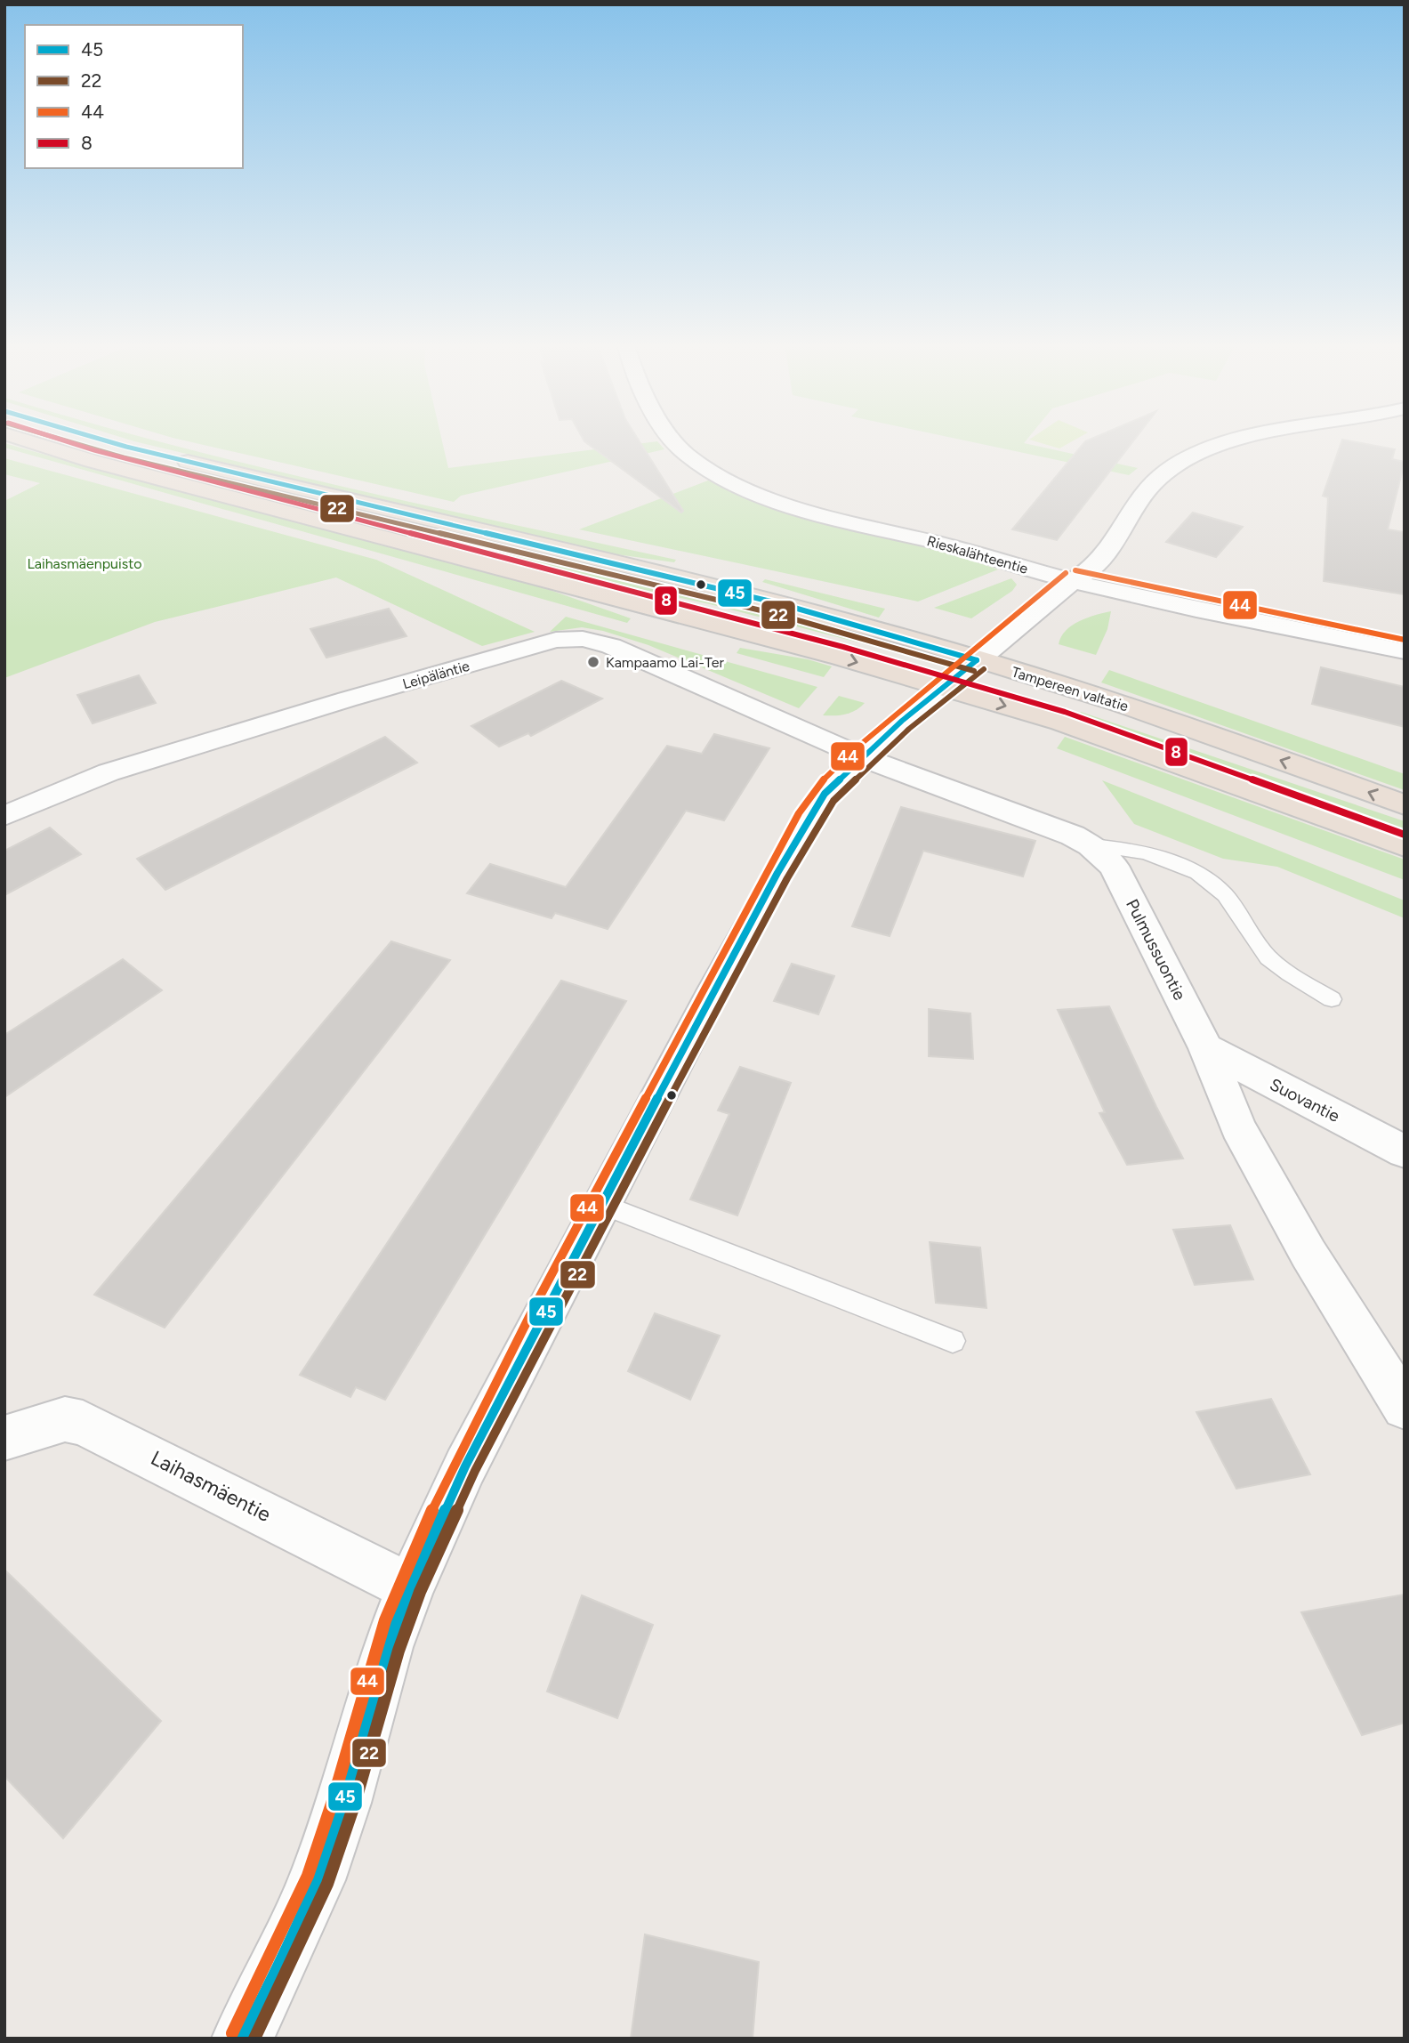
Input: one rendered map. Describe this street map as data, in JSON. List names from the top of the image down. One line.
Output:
{"streets":{"highway":["Tampereen valtatie"],"street":["Rieskalähteentie","Leipäläntie","Pulmussuontie","Suovantie","Laihasmäentie"]},"crossings":[["Leipäläntie","Pulmussuontie"],["Pulmussuontie","Suovantie"]],"parks":["Laihasmäenpuisto"],"places":["Kampaamo Lai-Ter"],"lines":["transit line 45","transit line 22","transit line 8","transit line 44"],"legend":["45","22","44","8"]}
